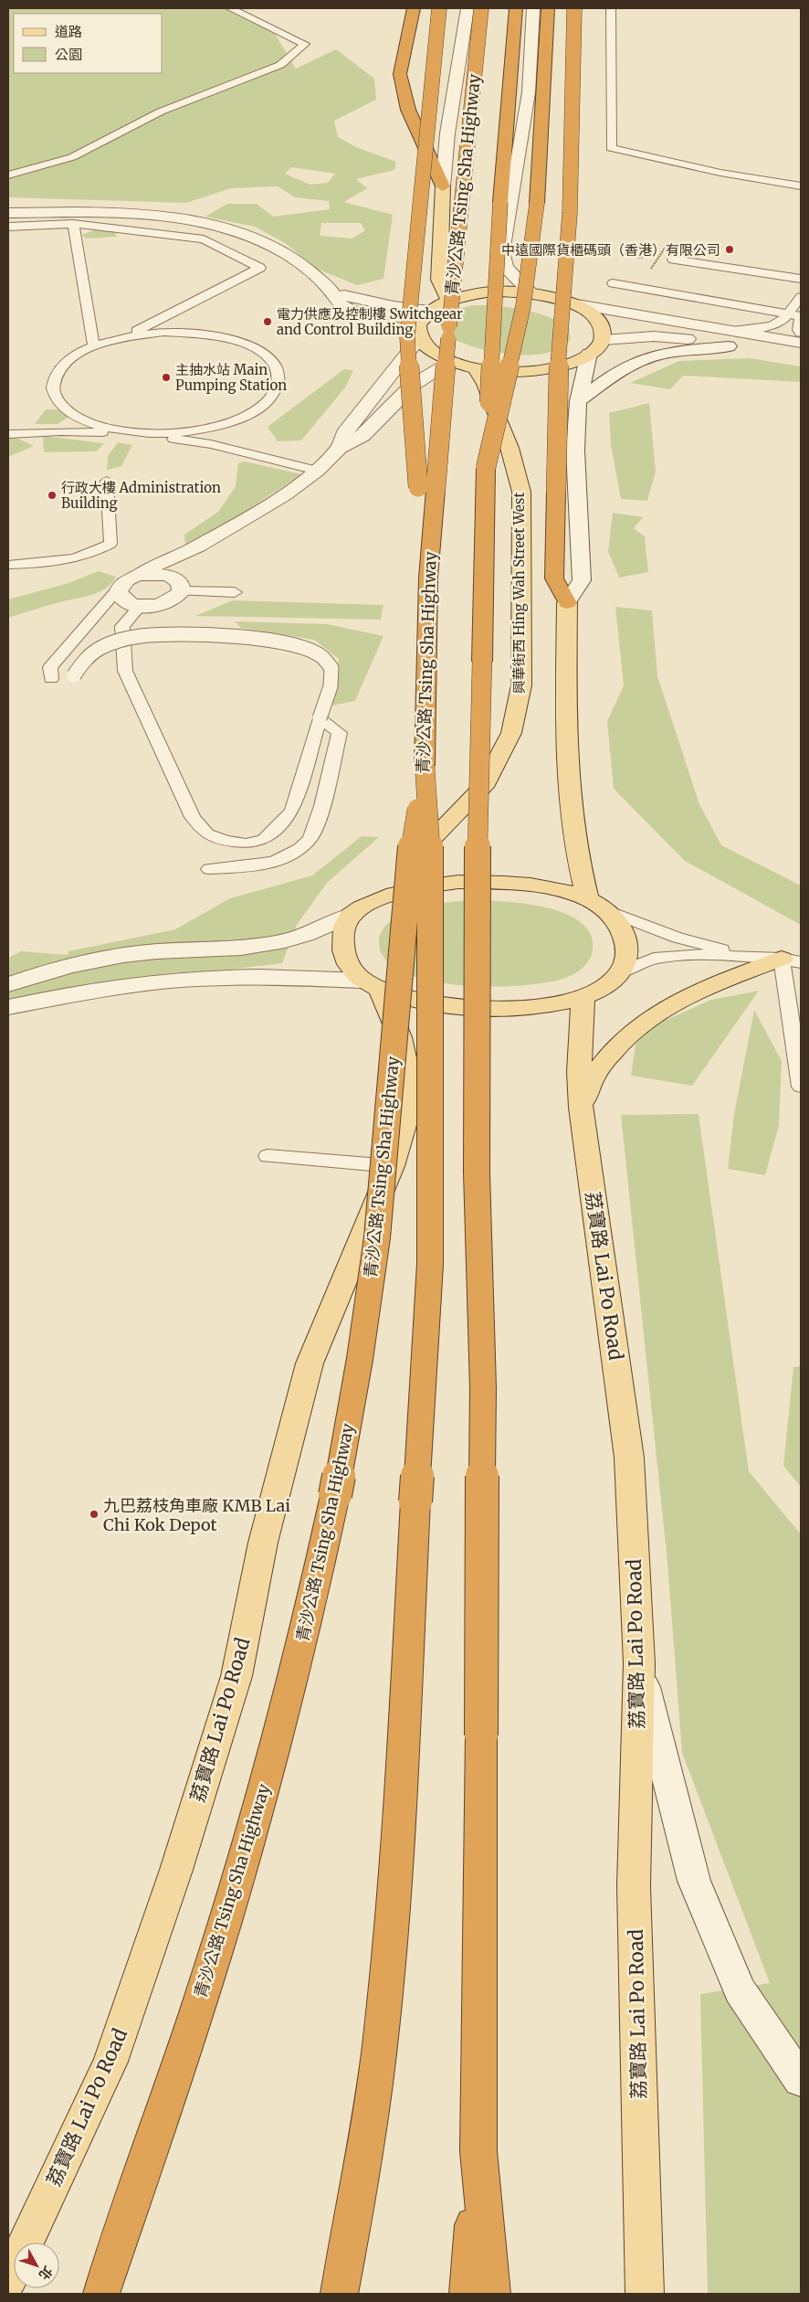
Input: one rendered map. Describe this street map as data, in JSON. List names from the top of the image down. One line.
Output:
{"streets":{"highway":["青沙公路 Tsing Sha Highway"],"main road":["興華街西 Hing Wah Street West","荔寶路 Lai Po Road"]},"places":["中遠國際貨櫃碼頭（香港）有限公司","電力供應及控制樓 Switchgear and Control Building","主抽水站 Main Pumping Station","行政大樓 Administration Building","九巴荔枝角車廠 KMB Lai Chi Kok Depot"],"legend":["道路","公園"],"north":"bottom right"}
